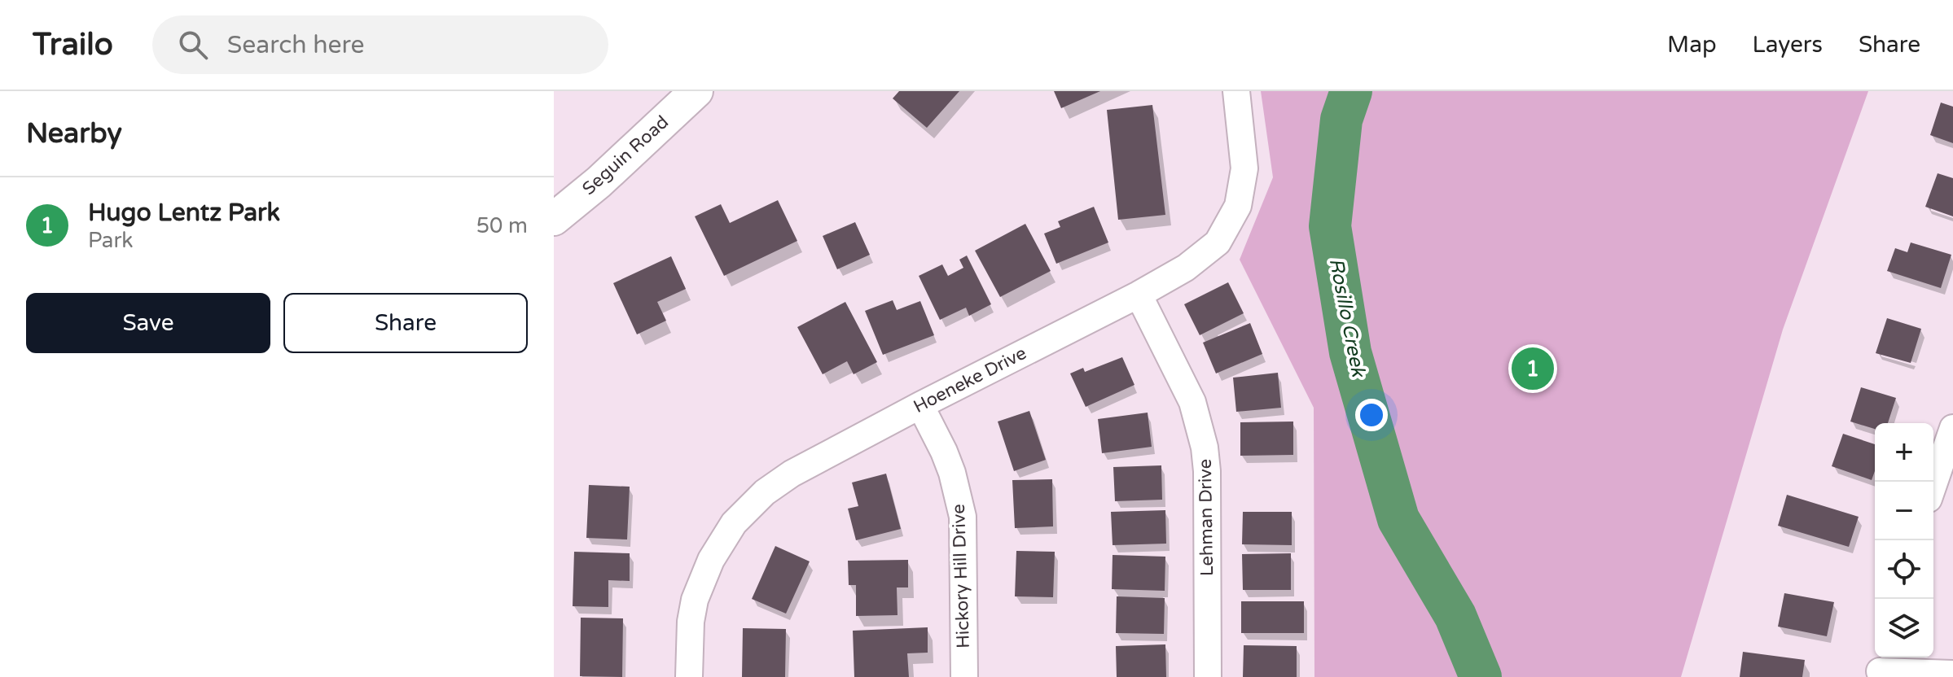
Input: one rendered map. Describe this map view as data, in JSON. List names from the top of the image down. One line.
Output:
{"streets":{"street":["Seguin Road","Hoeneke Drive","Lehman Drive","Hickory Hill Drive"]},"crossings":[["Hoeneke Drive","Lehman Drive"],["Hoeneke Drive","Hickory Hill Drive"]],"water":["Rosillo Creek"],"page":{"header":"Trailo","search":"Search here","nav":["Map","Layers","Share"],"heading":"Nearby","list":[{"mark":"1","name":"Hugo Lentz Park","note":"Park","value":"50 m"}],"buttons":["Save","Share"],"pins":"1","map_buttons":["+","−"]}}
